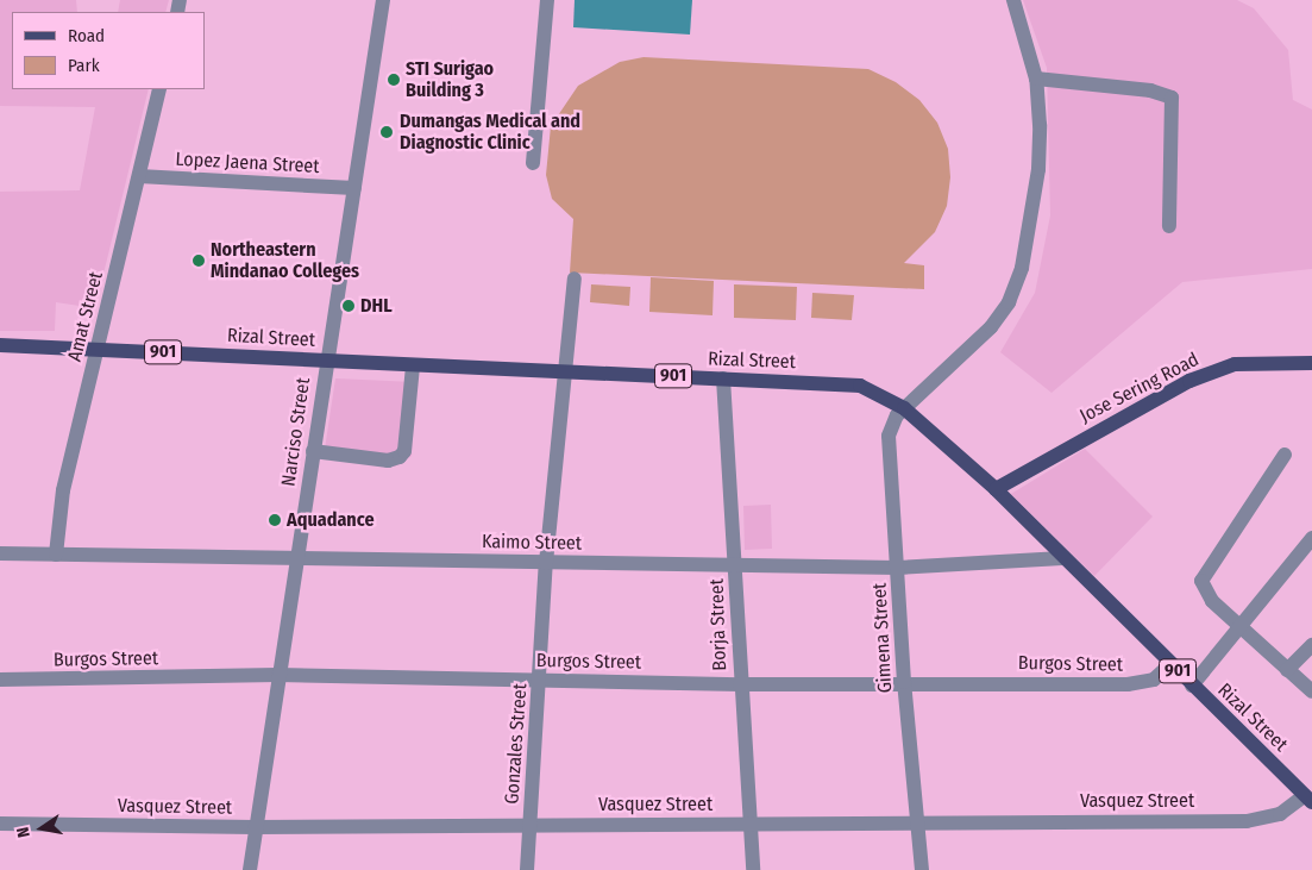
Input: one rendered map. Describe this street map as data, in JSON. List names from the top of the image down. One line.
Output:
{"streets":{"main road":["Rizal Street","901","Jose Sering Road"],"street":["Lopez Jaena Street","Amat Street","Narciso Street","Kaimo Street","Borja Street","Gimena Street","Burgos Street","Gonzales Street","Vasquez Street"]},"crossings":[["Lopez Jaena Street","Amat Street"],["Lopez Jaena Street","Narciso Street"],["Amat Street","Rizal Street"],["Amat Street","Kaimo Street"],["Rizal Street","Jose Sering Road"],["Rizal Street","Narciso Street"],["Rizal Street","Kaimo Street"],["Rizal Street","Borja Street"],["Rizal Street","Gimena Street"],["Rizal Street","Burgos Street"],["Rizal Street","Gonzales Street"],["Rizal Street","Vasquez Street"],["Narciso Street","Kaimo Street"],["Narciso Street","Burgos Street"],["Narciso Street","Vasquez Street"],["Kaimo Street","Borja Street"],["Kaimo Street","Gimena Street"],["Kaimo Street","Gonzales Street"],["Borja Street","Burgos Street"],["Borja Street","Vasquez Street"],["Gimena Street","Burgos Street"],["Gimena Street","Vasquez Street"],["Burgos Street","Gonzales Street"],["Gonzales Street","Vasquez Street"]],"places":["STI Surigao Building 3","Dumangas Medical and Diagnostic Clinic","Northeastern Mindanao Colleges","DHL","Aquadance"],"legend":["Road","Park"],"north":"left"}
